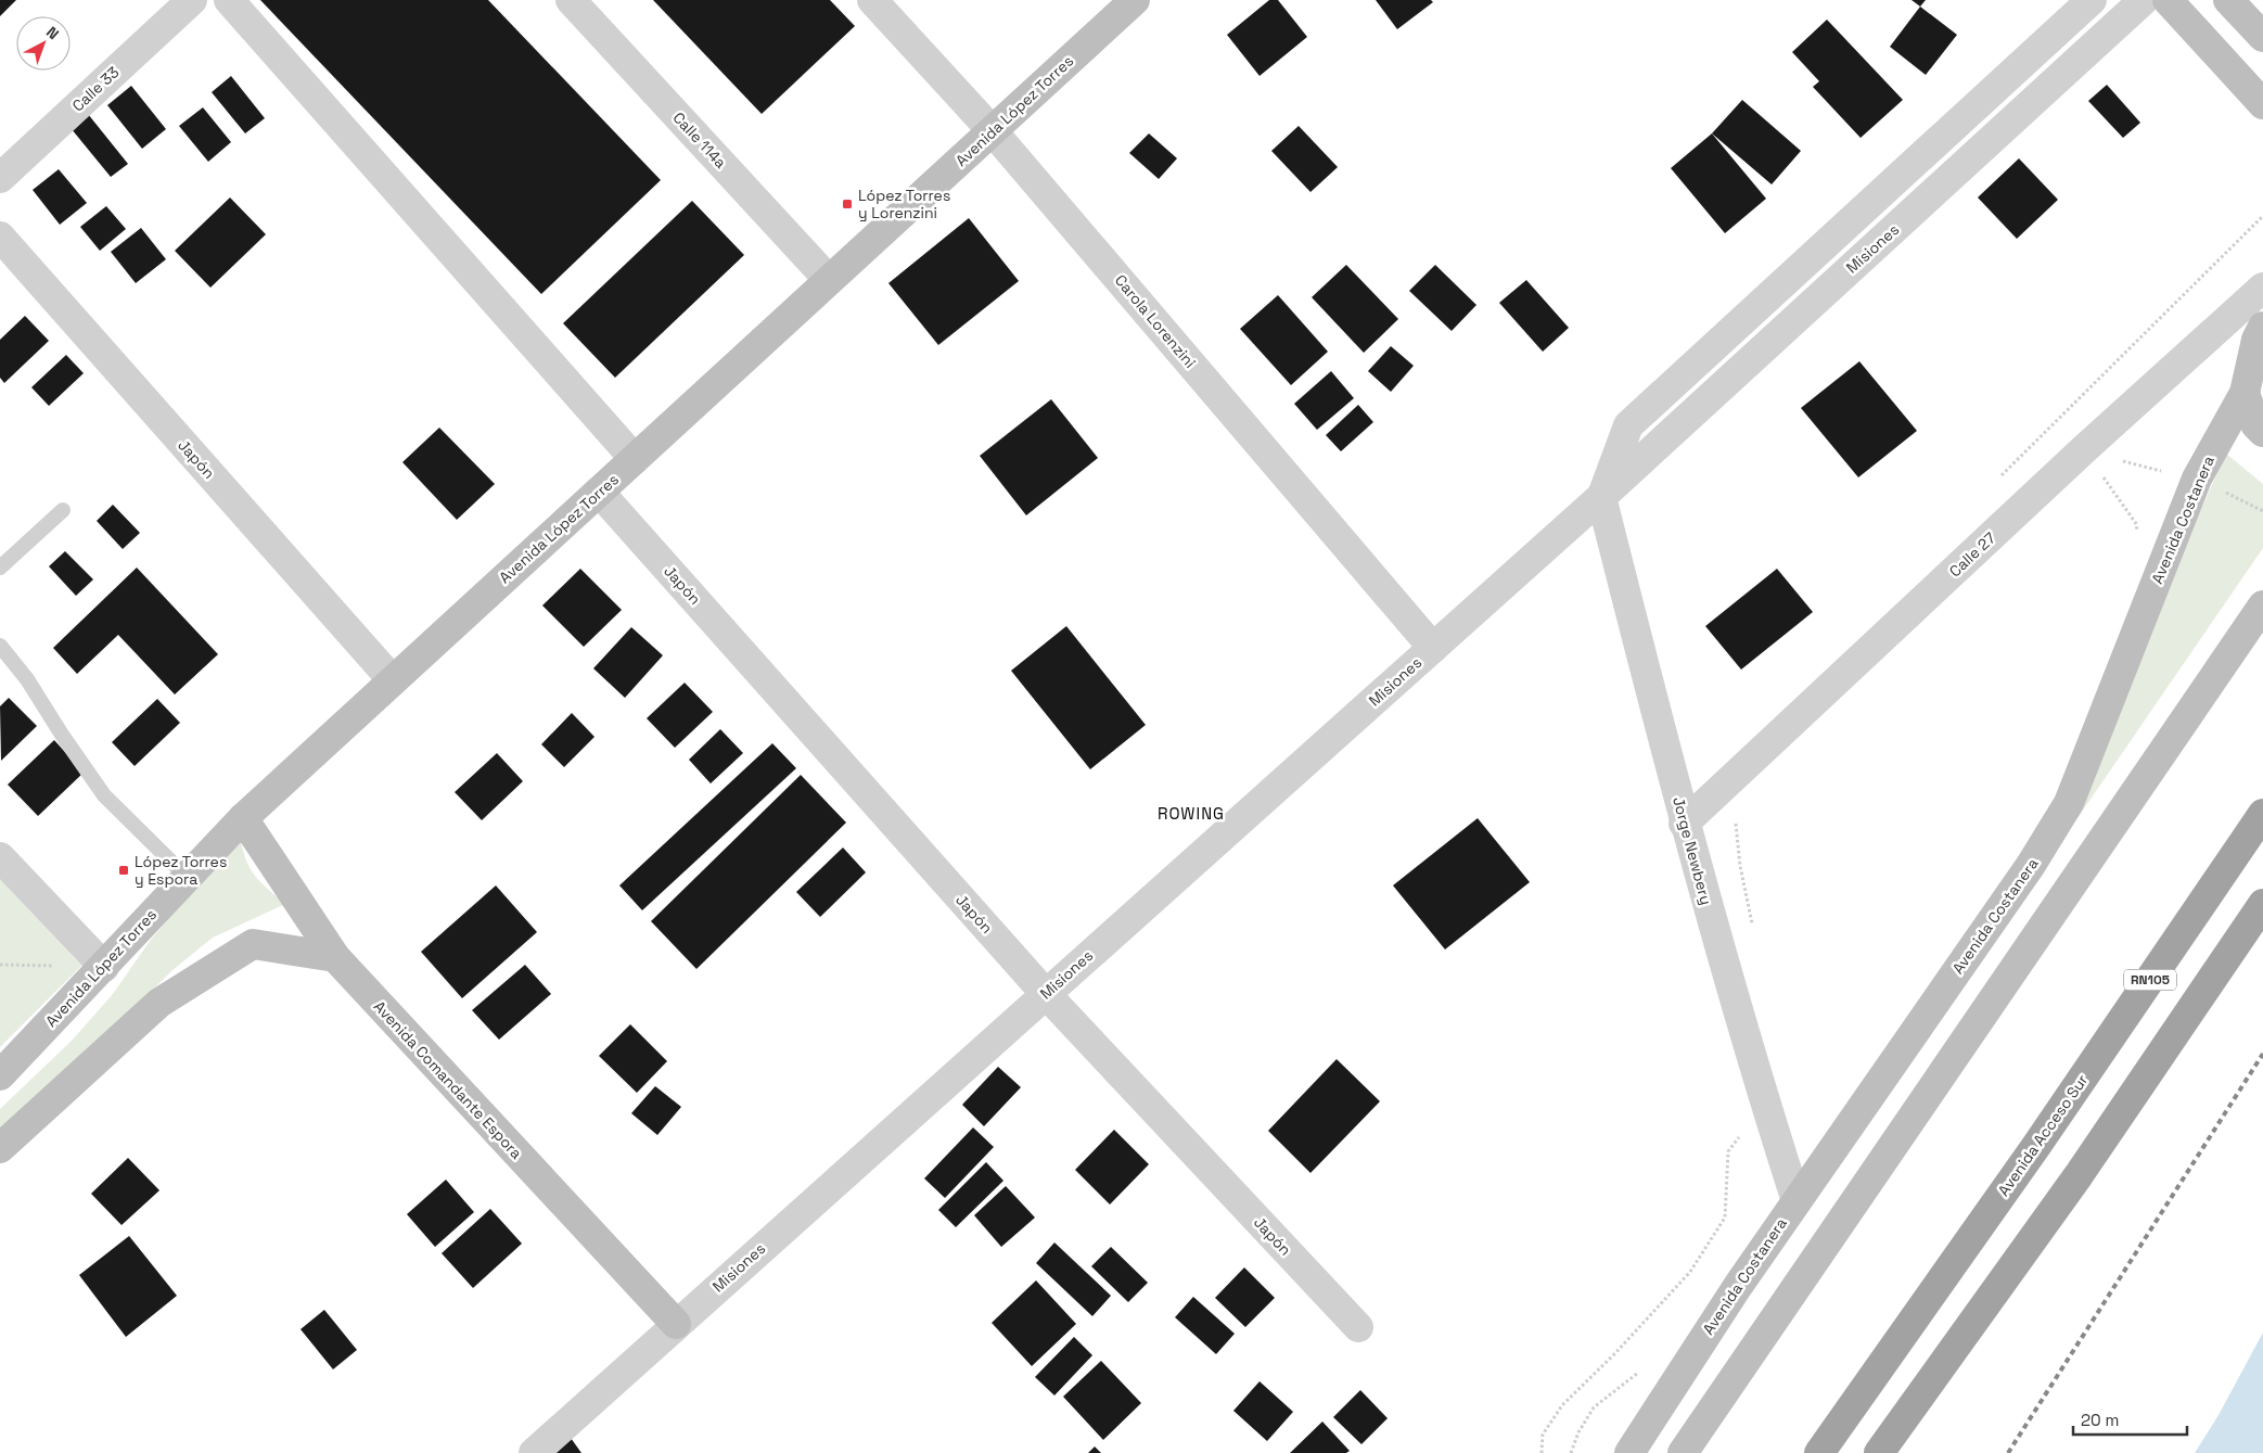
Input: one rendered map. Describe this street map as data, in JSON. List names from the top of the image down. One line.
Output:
{"streets":{"highway":["RN105","Avenida Acceso Sur"],"main road":["Avenida López Torres","Avenida Costanera","Avenida Comandante Espora"],"street":["Calle 33","Calle 114a","Misiones","Carola Lorenzini","Japón","Calle 27","Jorge Newbery"]},"crossings":[["Avenida López Torres","Calle 114a"],["Avenida López Torres","Carola Lorenzini"],["Avenida López Torres","Japón"],["Avenida López Torres","Avenida Comandante Espora"],["Misiones","Carola Lorenzini"],["Misiones","Japón"],["Misiones","Jorge Newbery"],["Misiones","Avenida Comandante Espora"],["Avenida Costanera","Jorge Newbery"],["Calle 27","Jorge Newbery"]],"districts":["ROWING"],"places":{"transit":["López Torres y Lorenzini","López Torres y Espora"]},"scale_bar":"20 m","north":"top right"}
